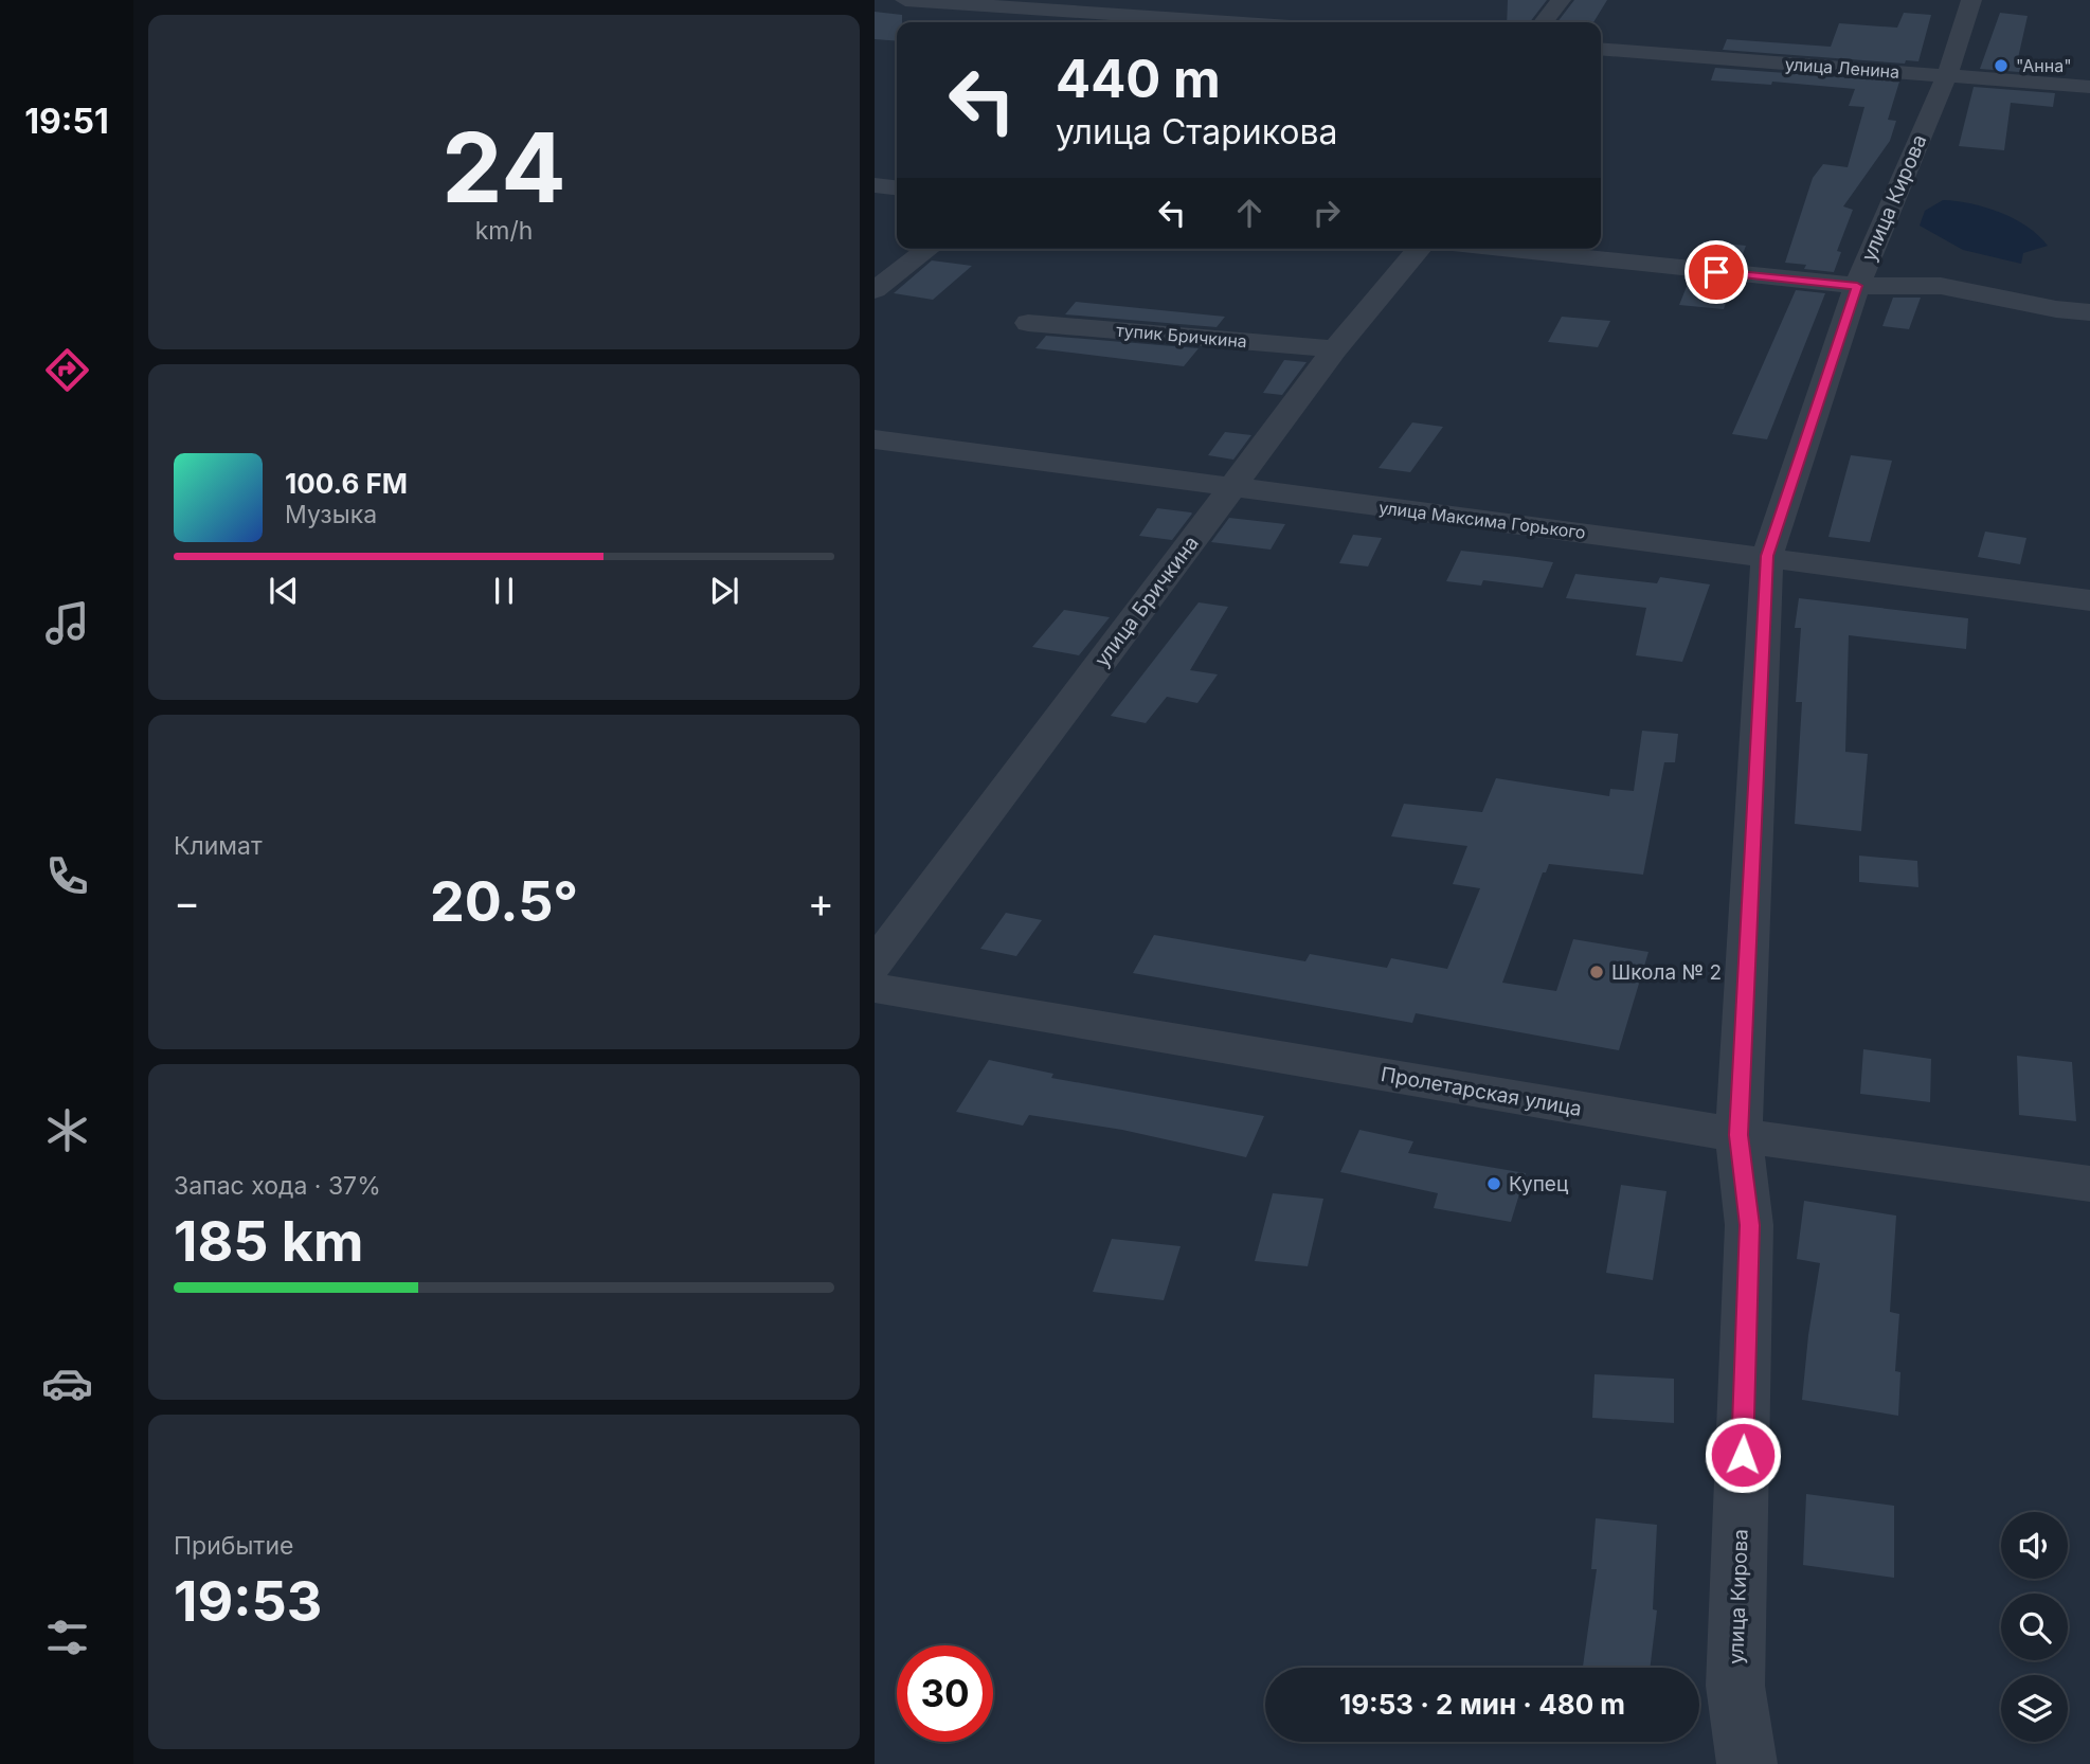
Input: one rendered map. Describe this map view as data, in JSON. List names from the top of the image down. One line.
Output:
{"streets":{"street":["улица Ленина","улица Кирова","тупик Бричкина","улица Максима Горького","улица Бричкина","Пролетарская улица"]},"crossings":[["улица Ленина","улица Кирова"],["улица Кирова","улица Максима Горького"],["улица Кирова","Пролетарская улица"],["тупик Бричкина","улица Бричкина"],["улица Максима Горького","улица Бричкина"]],"places":["\"Анна\"","Школа № 2","Купец"],"page":{"tabs":"19:51","tile":[["24","km/h"],"Климат",["Запас хода · 37%","185 km"],["Прибытие","19:53"]],"turn":["440 m","улица Старикова"],"song":["100.6 FM","Музыка"],"heat":["−","20.5°","+"],"limit":"30","trip":"19:53 · 2 мин · 480 m"}}
